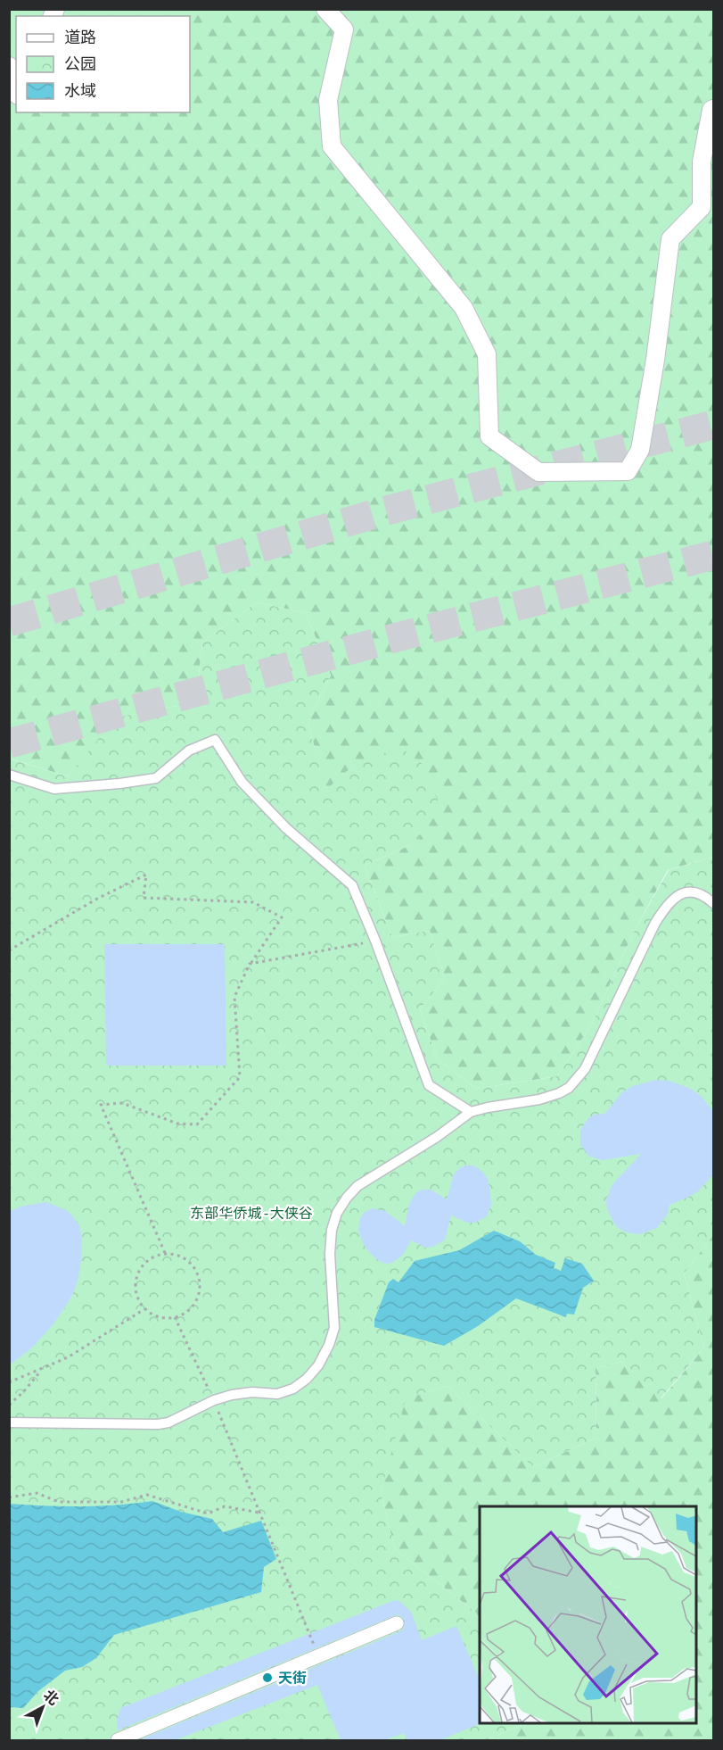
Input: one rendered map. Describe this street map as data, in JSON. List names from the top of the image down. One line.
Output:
{"parks":["东部华侨城 - 大侠谷"],"places":["天街"],"legend":["道路","公园","水域"],"north":"top right"}
